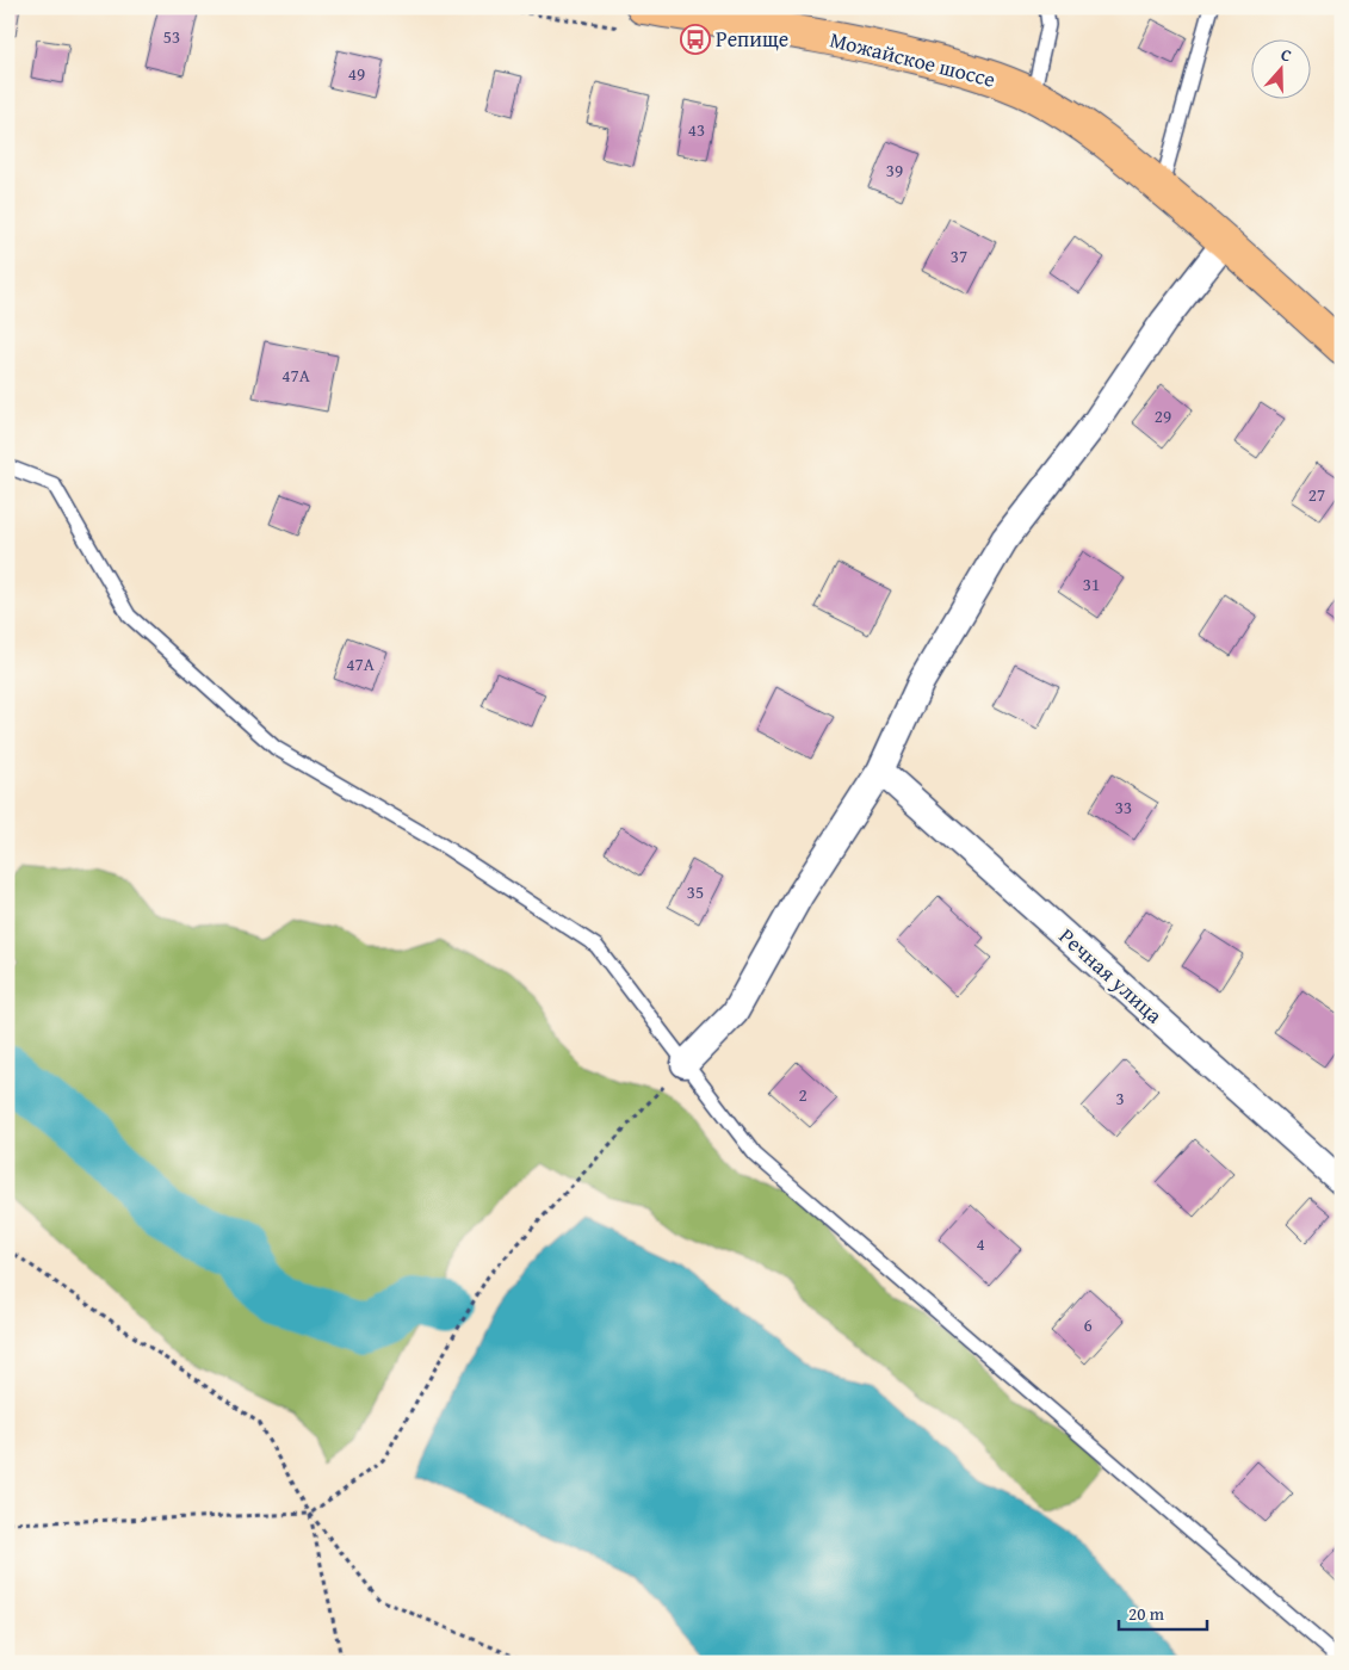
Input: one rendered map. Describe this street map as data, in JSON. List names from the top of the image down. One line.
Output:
{"streets":{"main road":["Можайское шоссе"],"street":["Речная улица"]},"places":{"bus stop":["Репище"]},"house_numbers":["53","49","43","39","37","47А","29","27","31","47А","33","35","2","3","4","6"],"scale_bar":"20 m","north":"top"}
